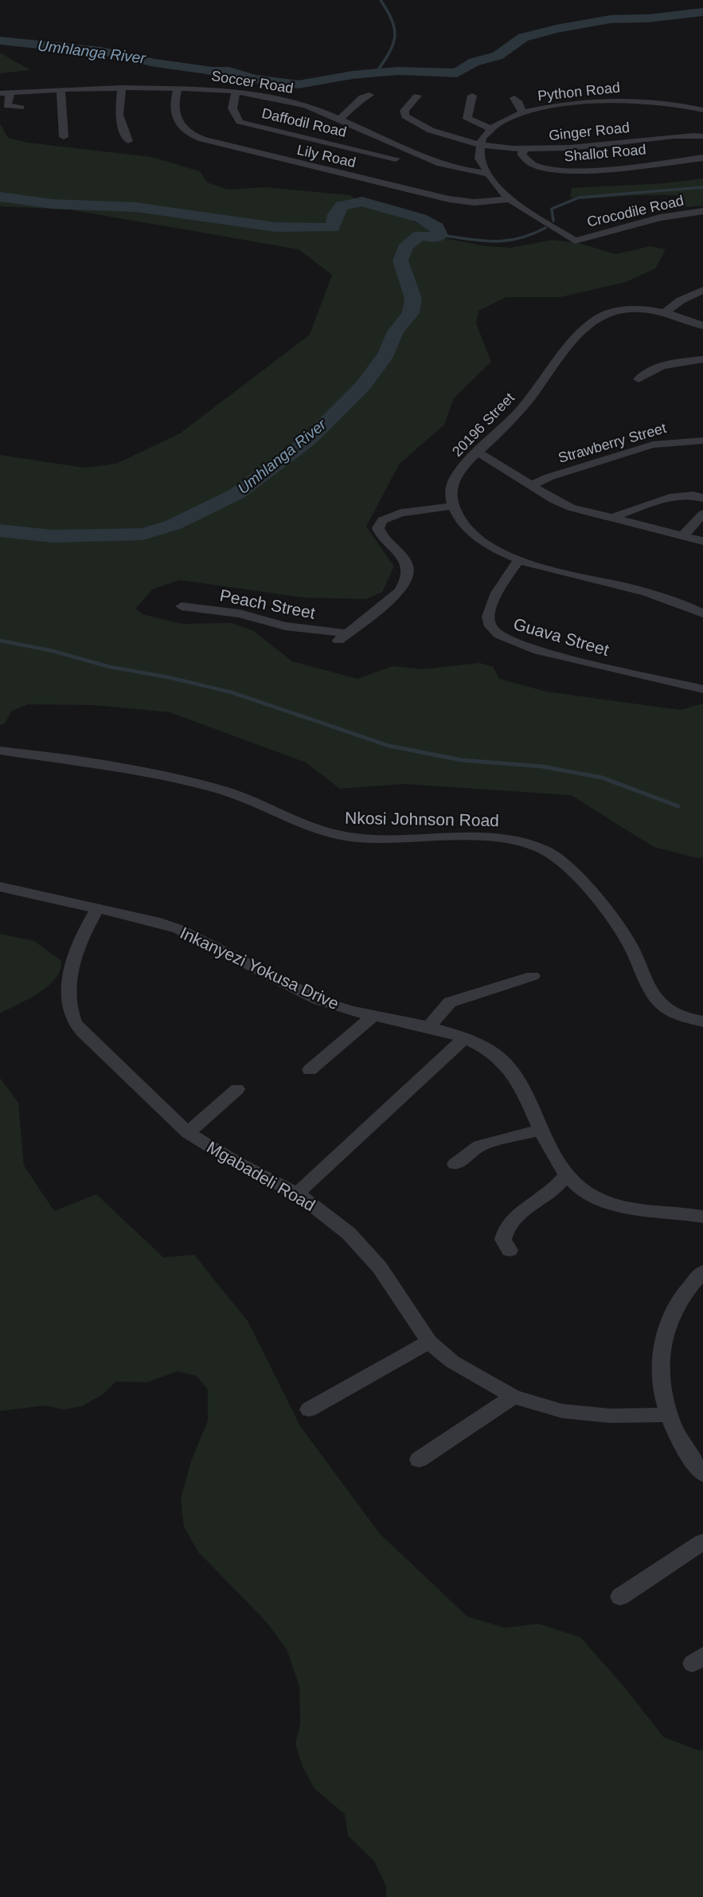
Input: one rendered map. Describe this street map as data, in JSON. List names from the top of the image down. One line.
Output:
{"streets":{"street":["Soccer Road","Python Road","Daffodil Road","Ginger Road","Shallot Road","Lily Road","Crocodile Road","20196 Street","Strawberry Street","Peach Street","Guava Street","Nkosi Johnson Road","Inkanyezi Yokusa Drive","Mgabadeli Road"]},"crossings":[["Soccer Road","Daffodil Road"],["Soccer Road","Lily Road"],["Python Road","Ginger Road"],["Ginger Road","Shallot Road"],["Lily Road","Crocodile Road"],["20196 Street","Peach Street"],["Inkanyezi Yokusa Drive","Mgabadeli Road"]],"water":["Umhlanga River"]}
